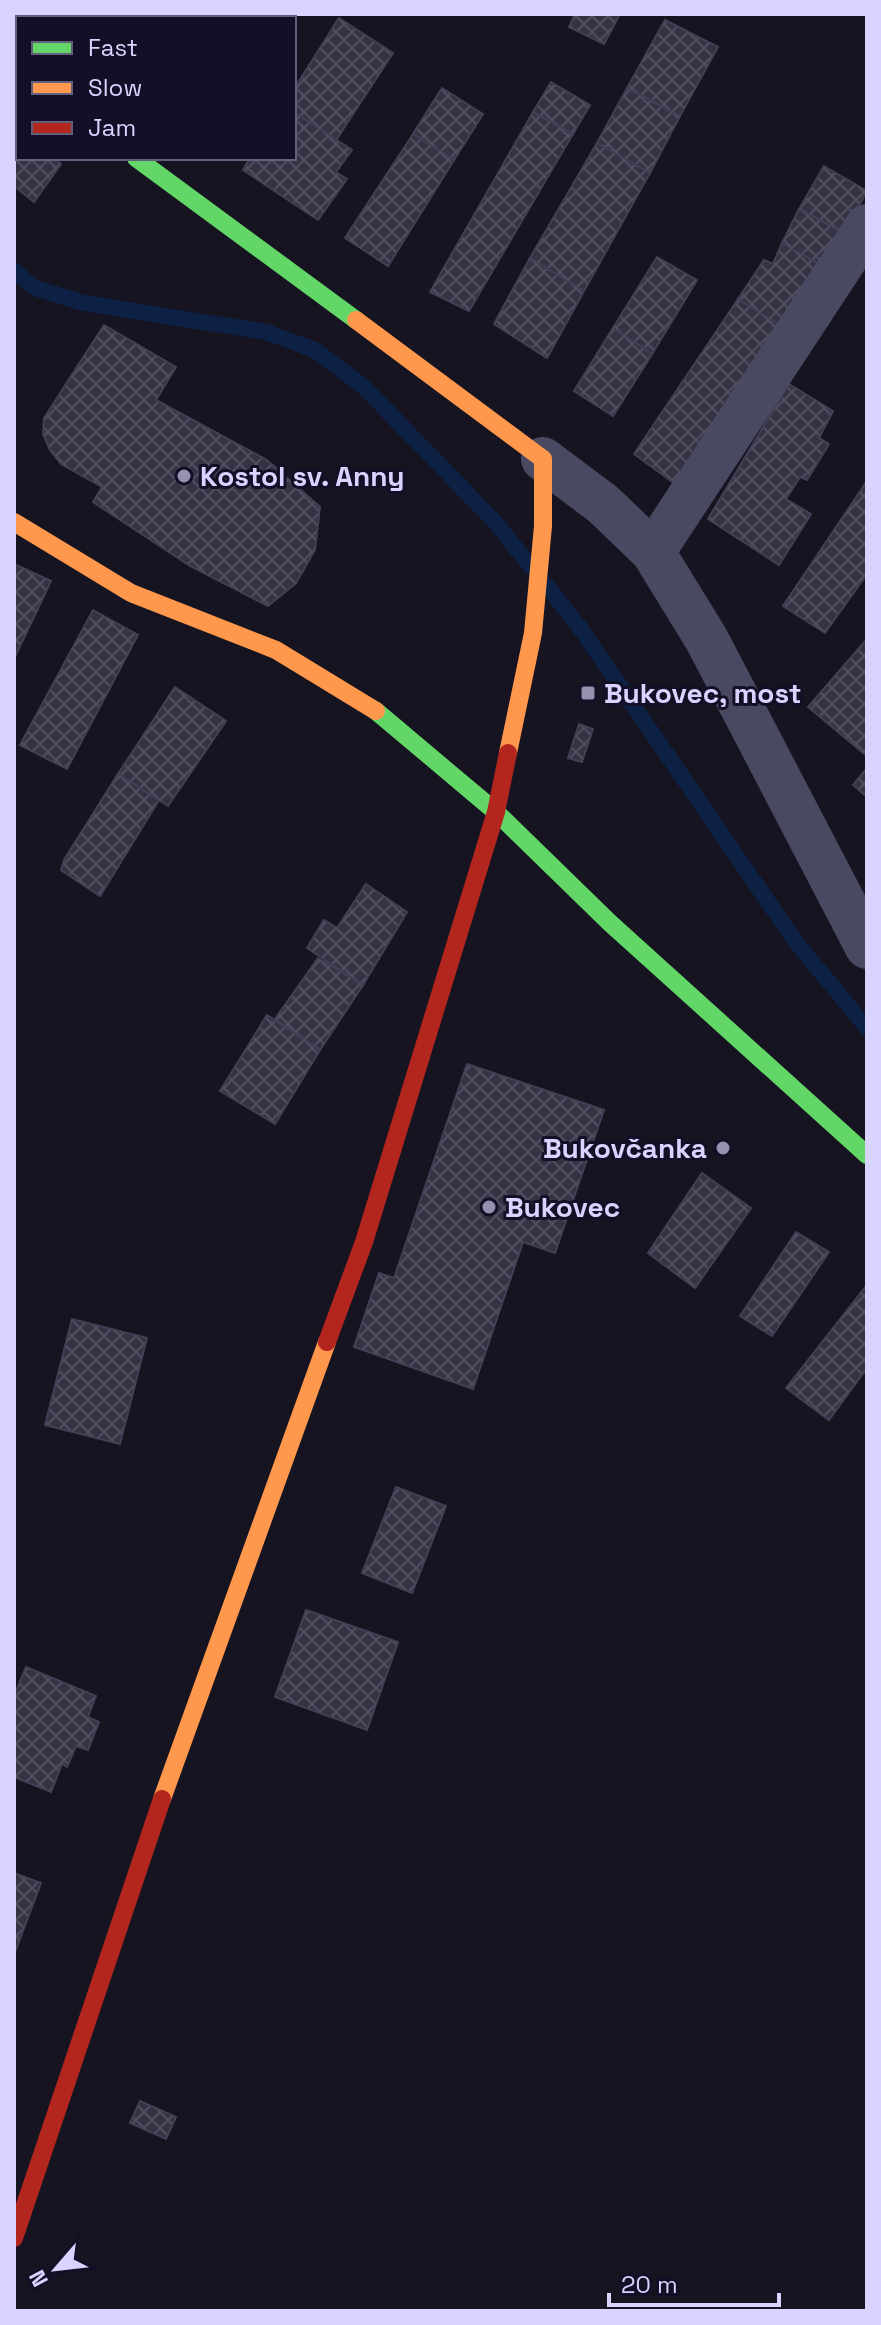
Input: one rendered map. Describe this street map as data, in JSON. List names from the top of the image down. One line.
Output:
{"places":{"other":["Kostol sv. Anny","Bukovčanka","Bukovec"],"transit":["Bukovec, most"]},"legend":["Fast","Slow","Jam"],"scale_bar":"20 m","north":"bottom left"}
